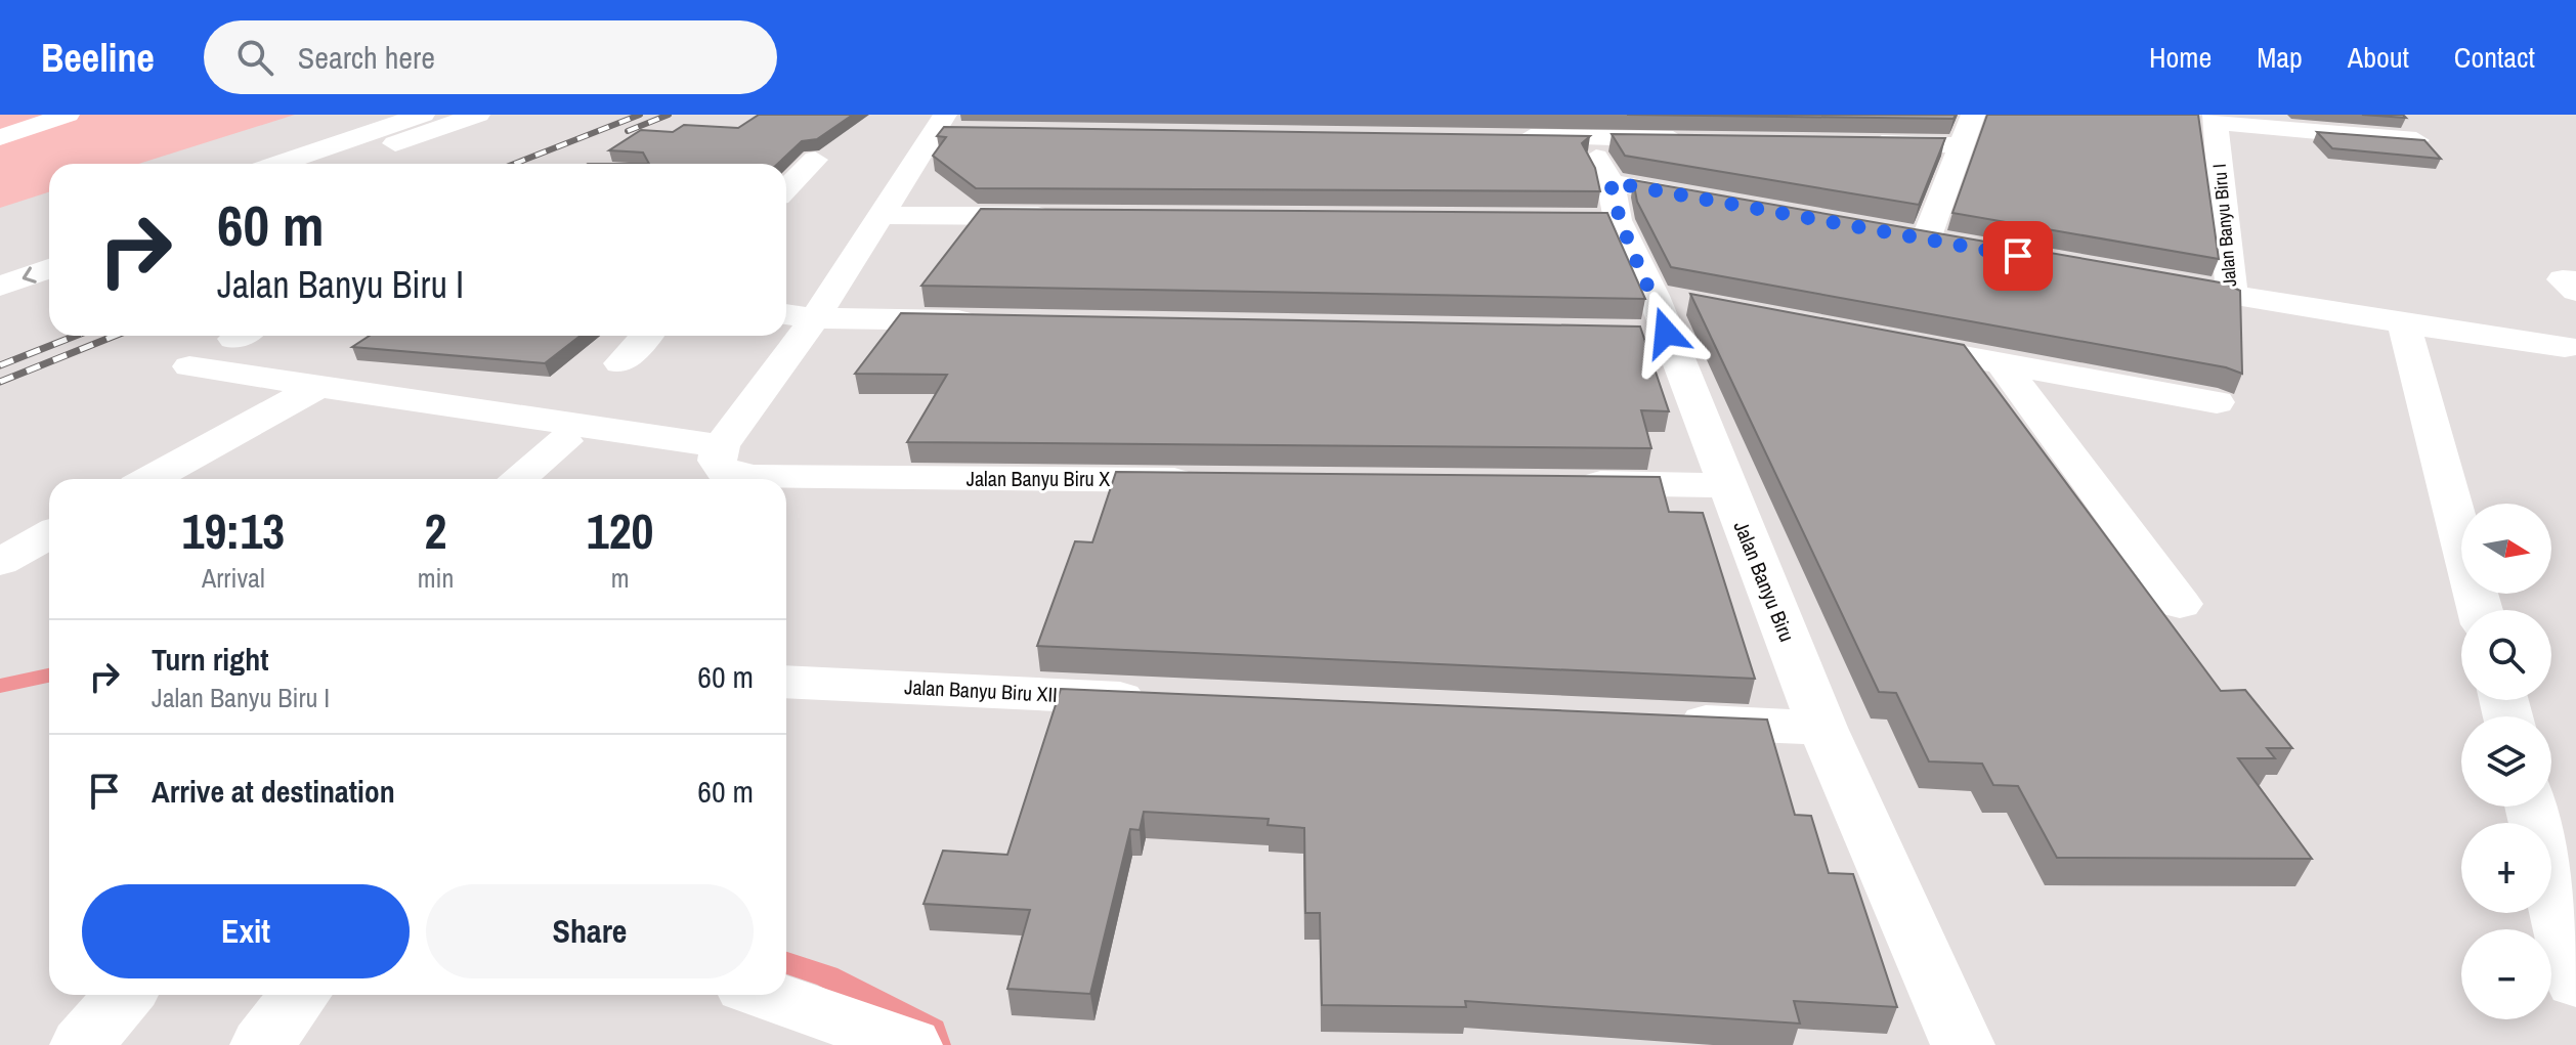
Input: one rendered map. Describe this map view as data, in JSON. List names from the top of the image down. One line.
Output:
{"streets":{"main road":["Jalan Banyu Biru I","Jalan Banyu Biru X","Jalan Banyu Biru","Jalan Banyu Biru XII"]},"north":"right","page":{"header":"Beeline","search":"Search here","nav":["Home","Map","About","Contact"],"turn":["60 m","Jalan Banyu Biru I"],"eta":["19:13","Arrival","2","min","120","m"],"map_buttons":["+","−"],"list":[{"name":"Turn right","note":"Jalan Banyu Biru I","value":"60 m"},{"name":"Arrive at destination","value":"60 m"}],"buttons":["Exit","Share"]}}
